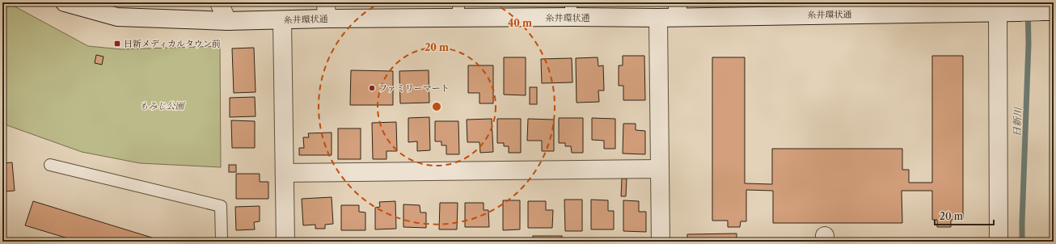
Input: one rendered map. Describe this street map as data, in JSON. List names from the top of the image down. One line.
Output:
{"streets":{"street":["糸井環状通"]},"water":["日新川"],"parks":["もみじ公園"],"places":{"transit":["日新メディカルタウン前"],"other":["ファミリーマート"]},"scale_bar":"20 m","rings":["40 m","20 m"]}
